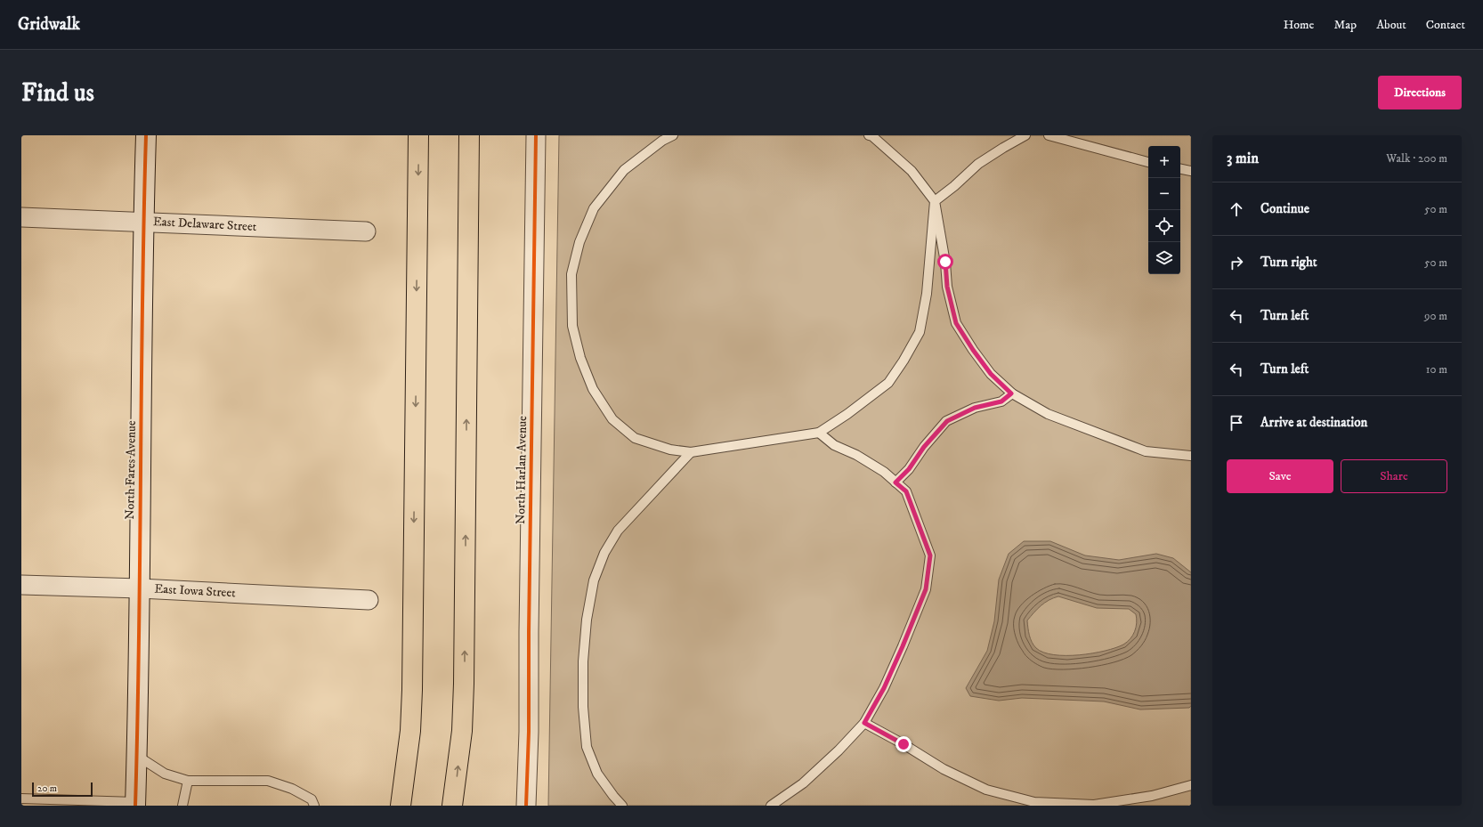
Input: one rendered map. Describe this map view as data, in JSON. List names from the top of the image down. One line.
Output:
{"streets":{"street":["East Delaware Street","North Fares Avenue","North Harlan Avenue","East Iowa Street"]},"crossings":[["East Delaware Street","North Fares Avenue"],["North Fares Avenue","East Iowa Street"]],"scale_bar":"20 m","page":{"header":"Gridwalk","nav":["Home","Map","About","Contact"],"buttons":["Directions",["Save","Share"]],"title":"Find us","heading":["3 min","Walk · 200 m"],"map_buttons":["+","−"],"list":[["Continue","50 m"],["Turn right","50 m"],["Turn left","90 m"],["Turn left","10 m"],"Arrive at destination"],"scale":"20 m"}}
